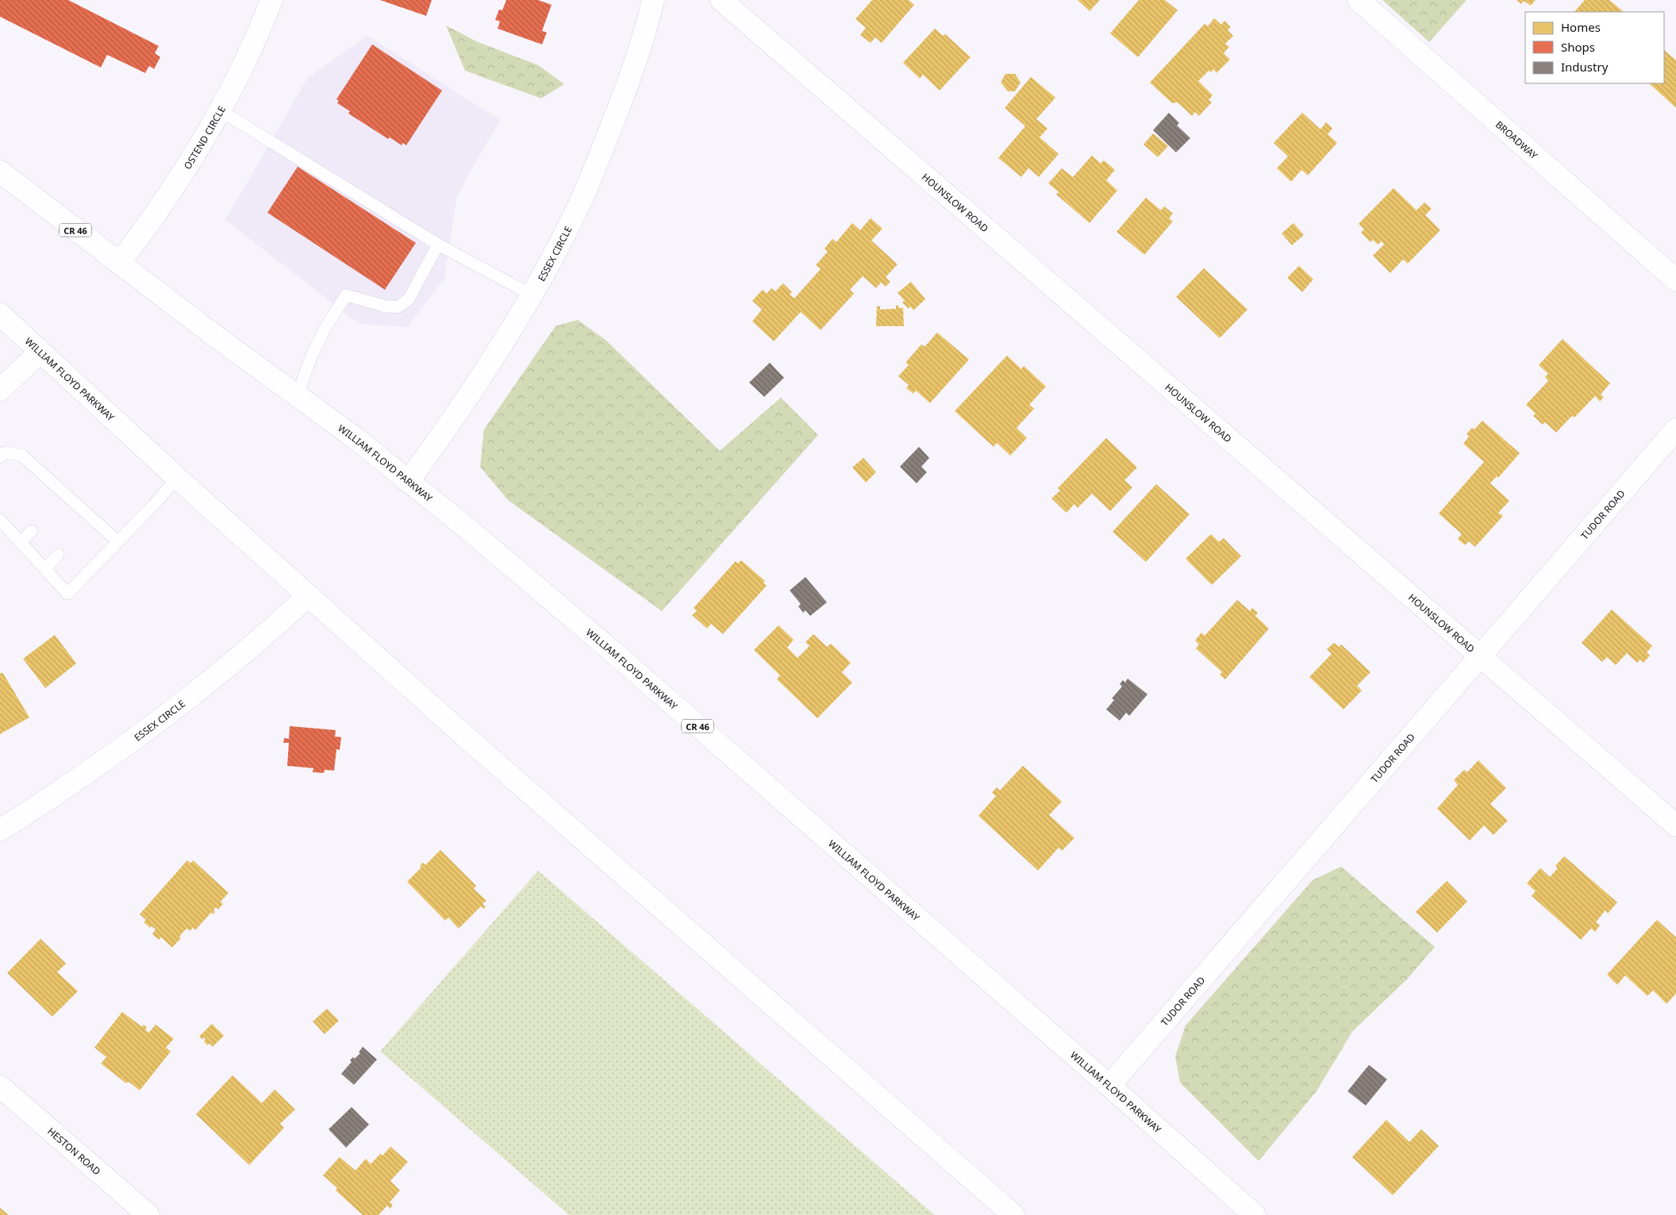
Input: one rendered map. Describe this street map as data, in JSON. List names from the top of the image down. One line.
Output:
{"streets":{"main road":["OSTEND CIRCLE","BROADWAY","HOUNSLOW ROAD","CR 46","ESSEX CIRCLE","WILLIAM FLOYD PARKWAY","TUDOR ROAD","HESTON ROAD"]},"crossings":[["OSTEND CIRCLE","WILLIAM FLOYD PARKWAY"],["HOUNSLOW ROAD","TUDOR ROAD"],["ESSEX CIRCLE","WILLIAM FLOYD PARKWAY"],["WILLIAM FLOYD PARKWAY","TUDOR ROAD"]],"legend":["Homes","Shops","Industry"]}
